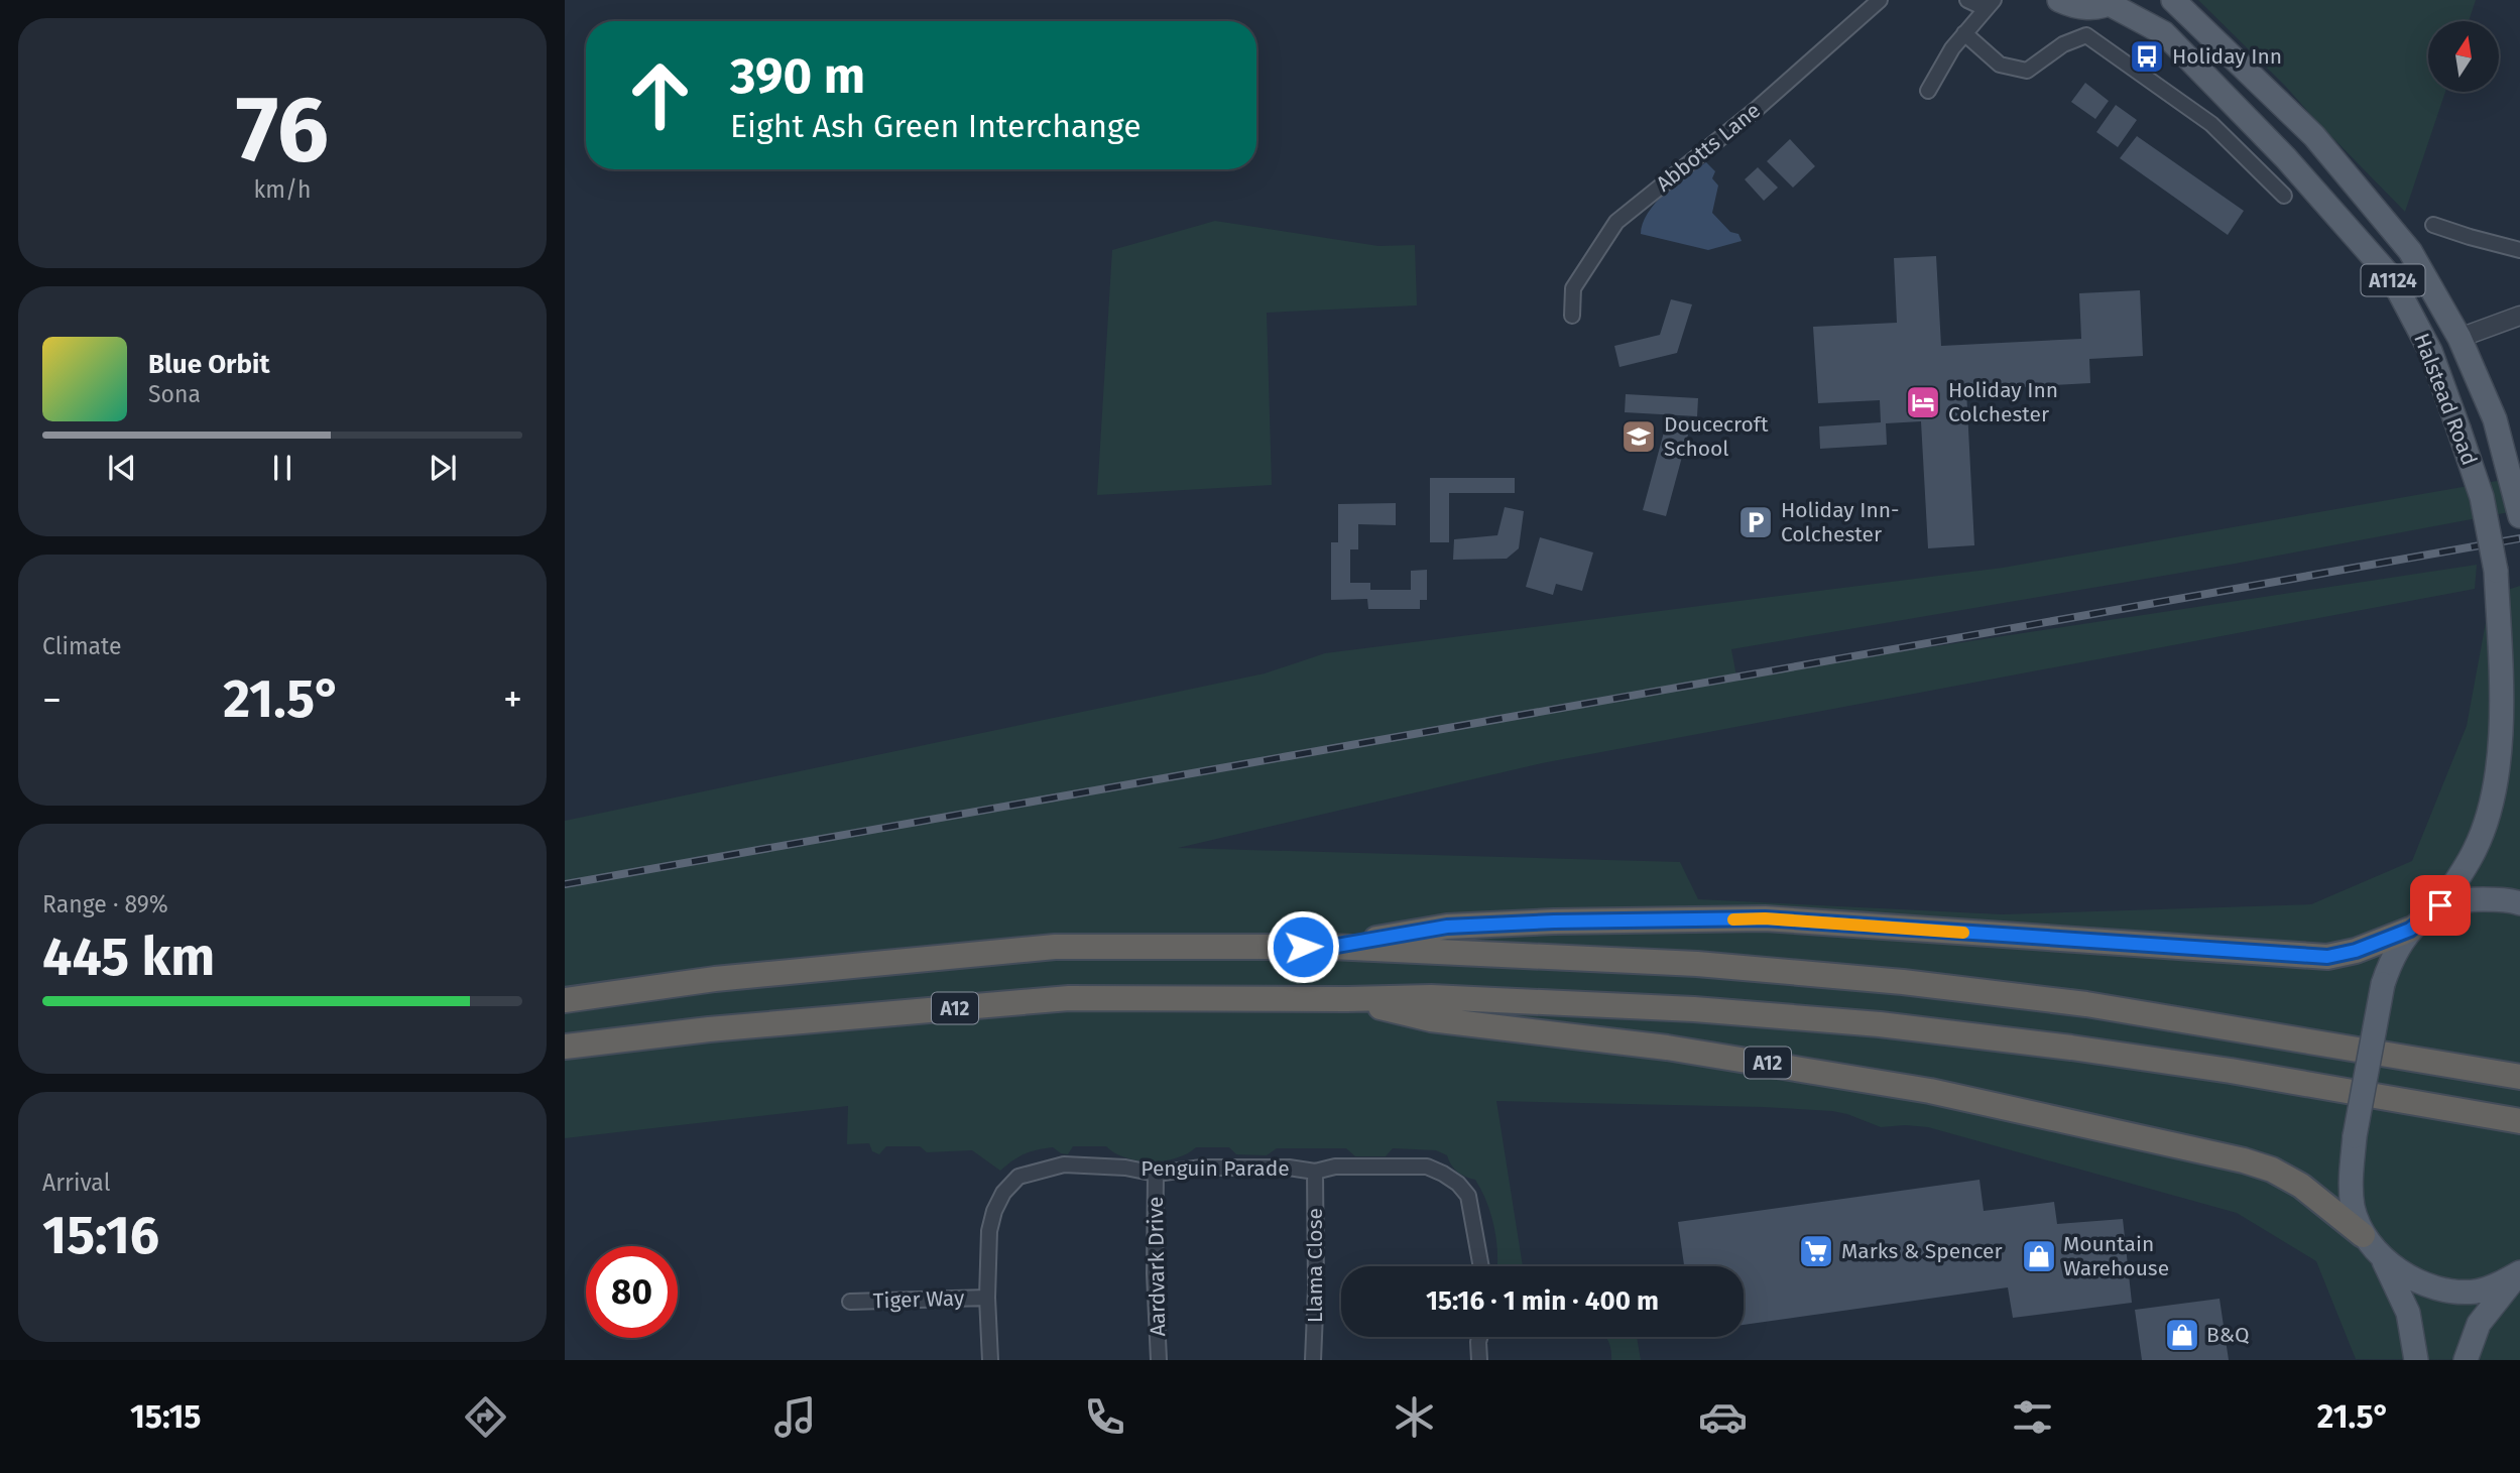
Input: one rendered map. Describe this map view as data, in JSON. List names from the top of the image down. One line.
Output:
{"streets":{"highway":["A12"],"main road":["A1124","Halstead Road"],"street":["Abbotts Lane","Penguin Parade","Llama Close","Aardvark Drive","Tiger Way"]},"crossings":[["Penguin Parade","Llama Close"],["Penguin Parade","Aardvark Drive"],["Penguin Parade","Tiger Way"]],"places":{"bus stop":["Holiday Inn"],"hotel":["Holiday Inn Colchester"],"school or university":["Doucecroft School"],"parking":["Holiday Inn- Colchester"],"supermarket":["Marks & Spencer"],"shop":["Mountain Warehouse","B&Q"]},"north":"top","page":{"tile":[["76","km/h"],"Climate",["Range · 89%","445 km"],["Arrival","15:16"]],"turn":["390 m","Eight Ash Green Interchange"],"song":["Blue Orbit","Sona"],"heat":["−","21.5°","+"],"limit":"80","trip":"15:16 · 1 min · 400 m","tabs":["15:15","21.5°"]}}
